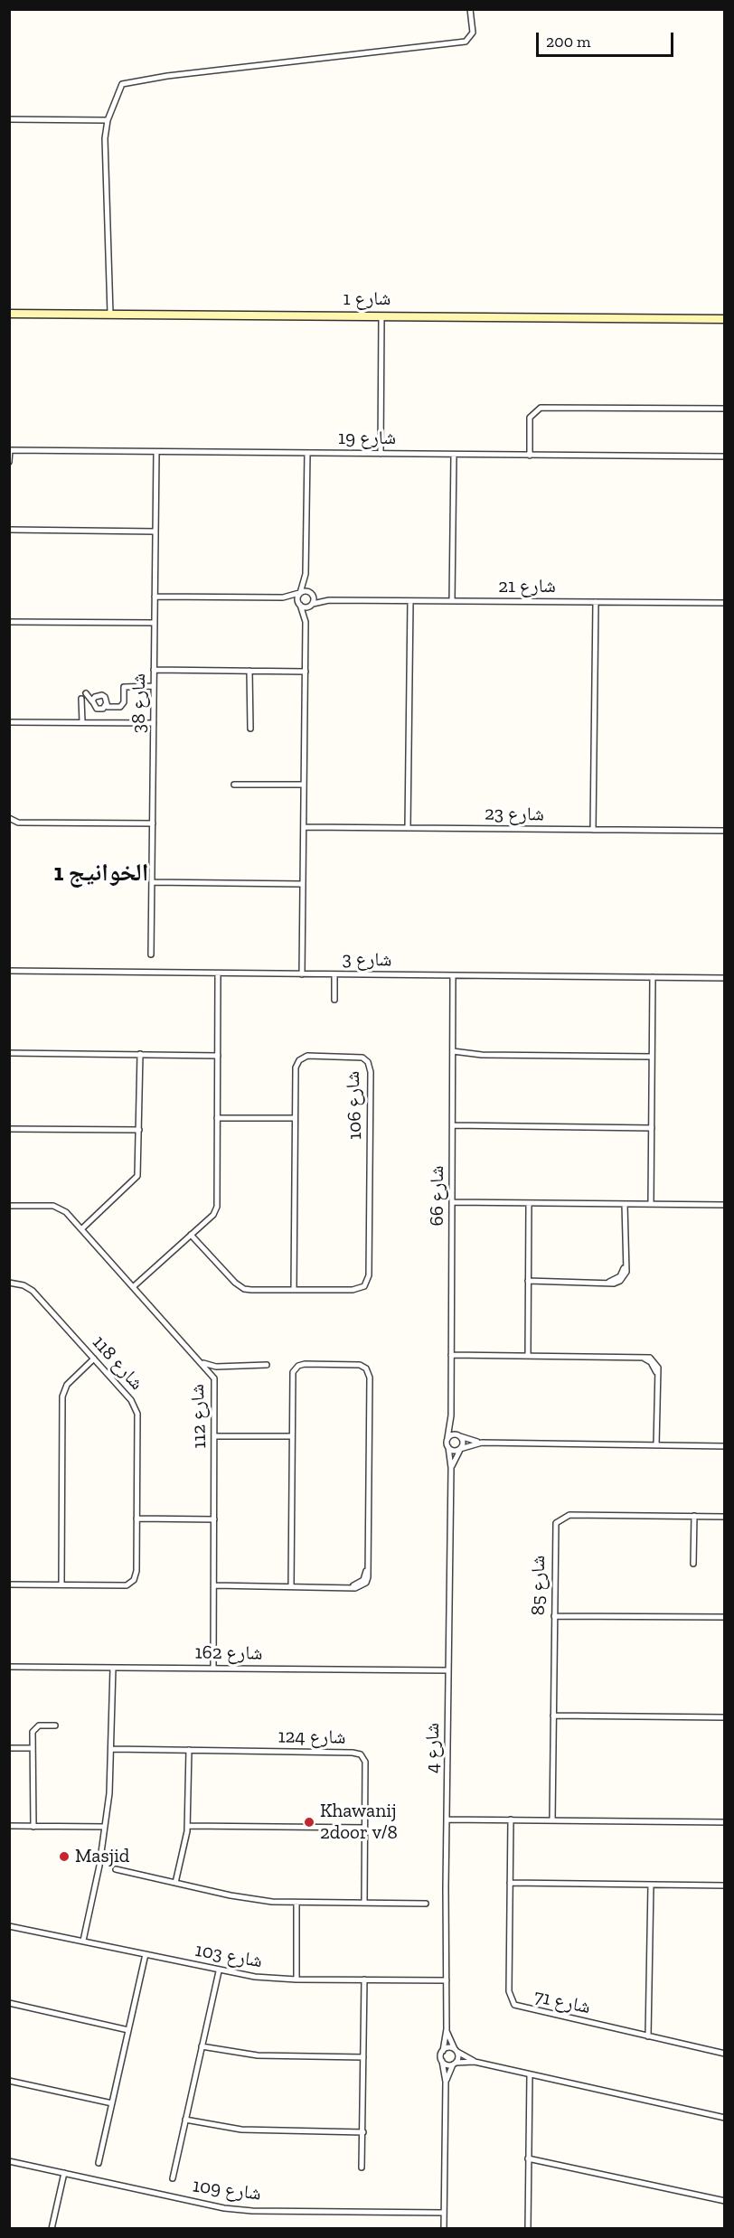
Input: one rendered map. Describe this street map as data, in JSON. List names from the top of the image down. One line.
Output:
{"streets":{"street":["شارع 1","شارع 19","شارع 21","شارع 38","شارع 23","شارع 3","شارع 106","شارع 66","شارع 118","شارع 112","شارع 85","شارع 162","شارع 124","شارع 4","شارع 103","شارع 71","شارع 109"]},"crossings":[["شارع 19","شارع 38"],["شارع 3","شارع 66"],["شارع 66","شارع 4"],["شارع 112","شارع 162"],["شارع 162","شارع 4"],["شارع 4","شارع 103"]],"districts":["الخوانيج 1"],"places":["Khawanij 2door v/8","Masjid"],"scale_bar":"200 m"}
